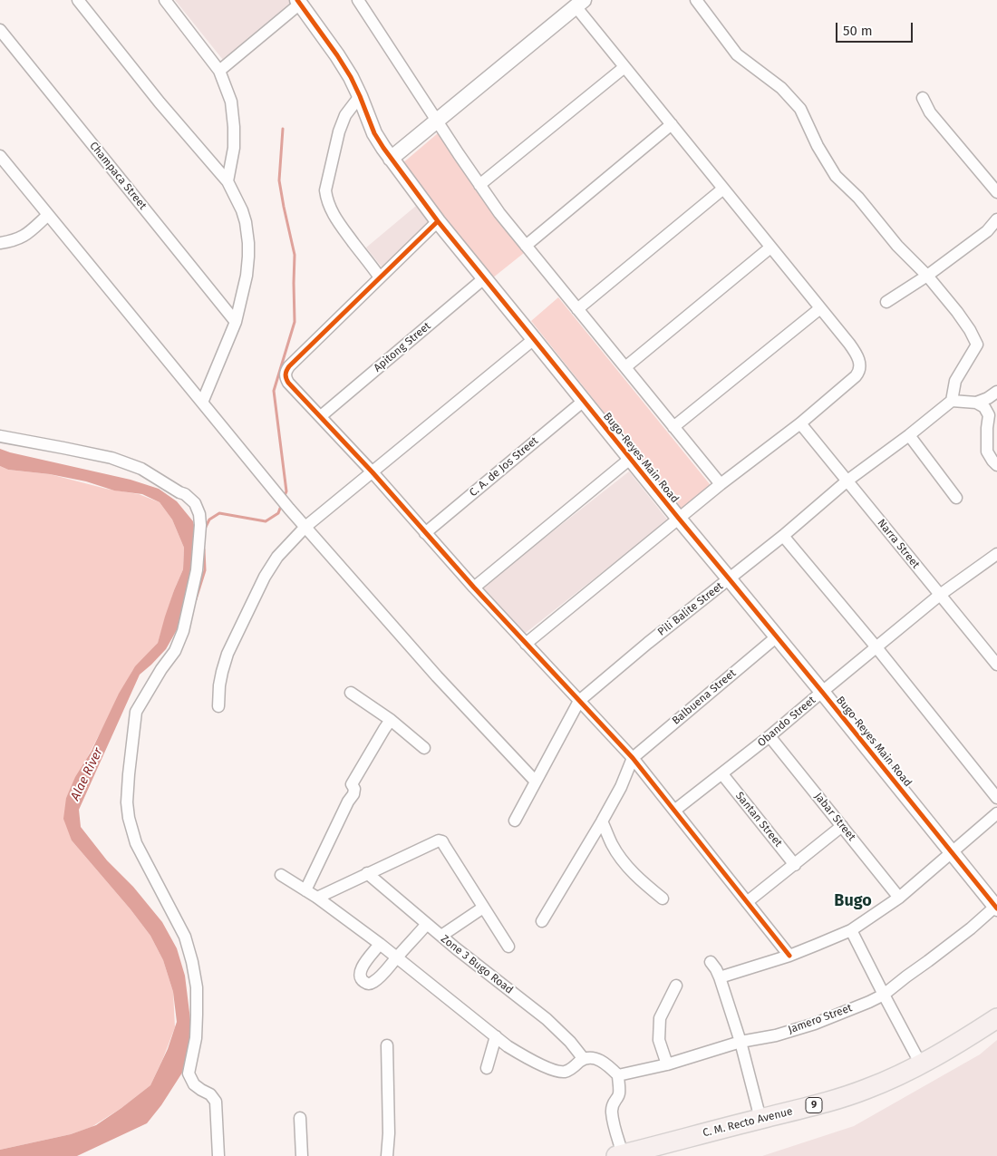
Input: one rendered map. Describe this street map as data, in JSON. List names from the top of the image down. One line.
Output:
{"streets":{"highway":["9","C. M. Recto Avenue"],"street":["Champaca Street","Apitong Street","Bugo-Reyes Main Road","C. A. de Jos Street","Narra Street","Pili Balite Street","Balbuena Street","Obando Street","Jabar Street","Santan Street","Zone 3 Bugo Road","Jamero Street"]},"crossings":[["Apitong Street","Bugo-Reyes Main Road"],["Bugo-Reyes Main Road","C. A. de Jos Street"],["Bugo-Reyes Main Road","Pili Balite Street"],["Bugo-Reyes Main Road","Balbuena Street"],["Bugo-Reyes Main Road","Obando Street"],["Bugo-Reyes Main Road","Jamero Street"],["Narra Street","Pili Balite Street"],["Narra Street","Obando Street"],["Obando Street","Jabar Street"],["Obando Street","Santan Street"]],"districts":["Bugo"],"water":["Alae River"],"scale_bar":"50 m"}
